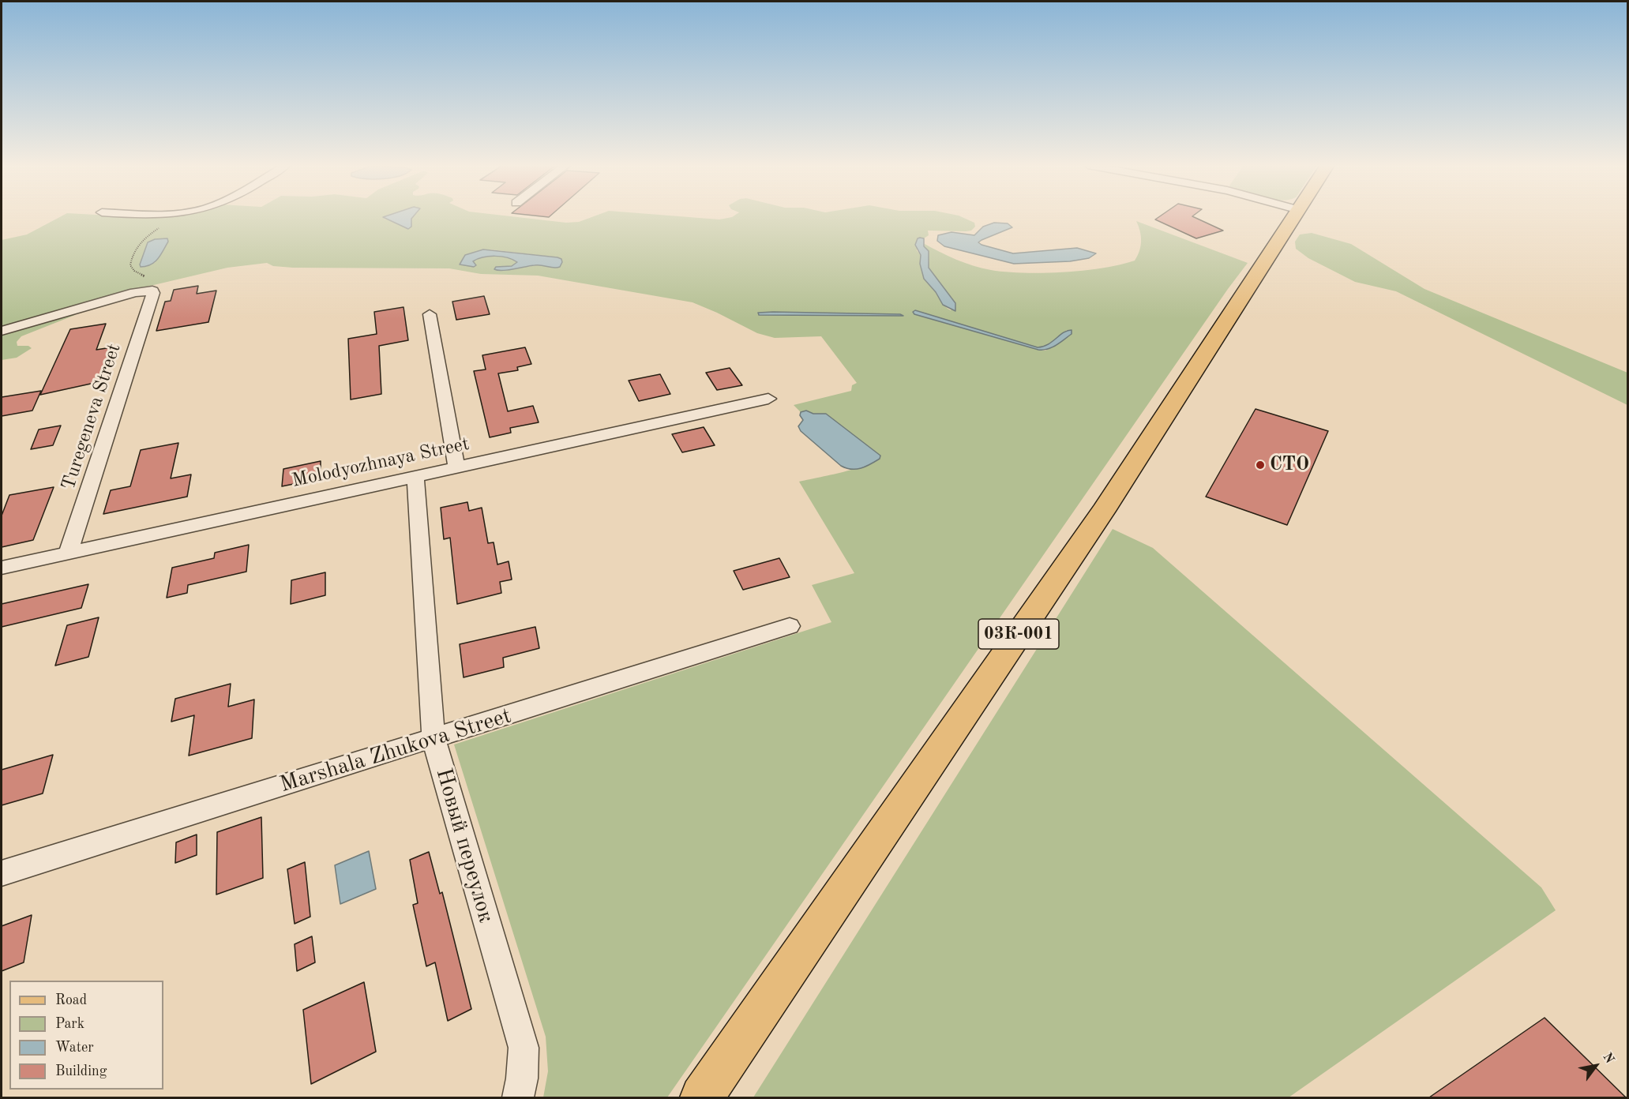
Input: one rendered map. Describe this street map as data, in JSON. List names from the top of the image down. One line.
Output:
{"streets":{"main road":["03К-001"],"street":["Turegeneva Street","Molodyozhnaya Street","Marshala Zhukova Street","Новый переулок"]},"crossings":[["Turegeneva Street","Molodyozhnaya Street"],["Molodyozhnaya Street","Новый переулок"],["Marshala Zhukova Street","Новый переулок"]],"places":["СТО"],"legend":["Road","Park","Water","Building"],"north":"top right"}
